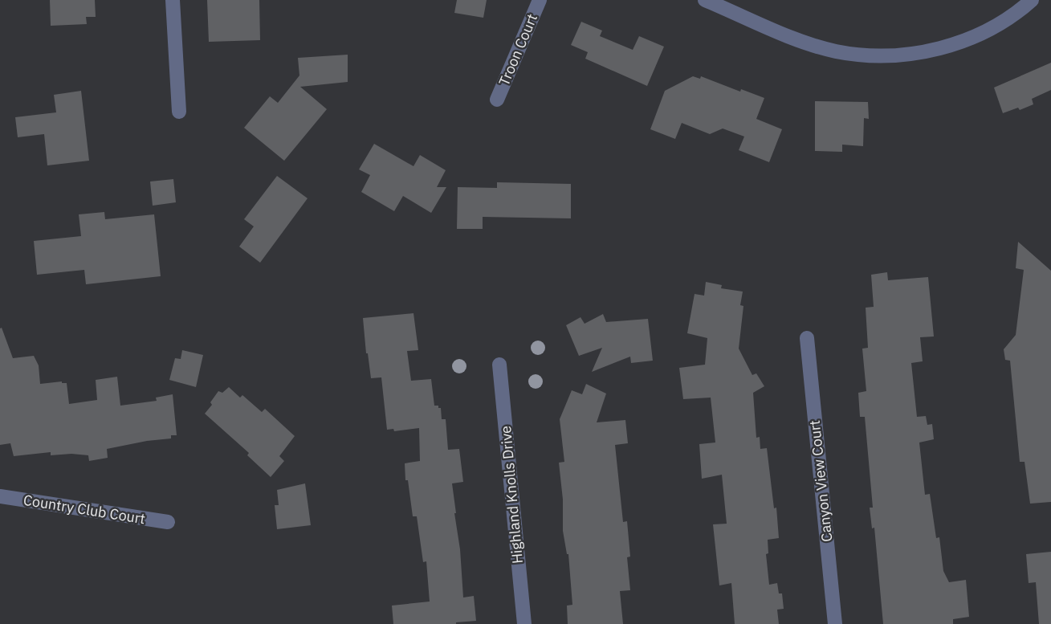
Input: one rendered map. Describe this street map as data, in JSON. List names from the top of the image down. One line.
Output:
{"streets":{"street":["Troon Court","Canyon View Court","Highland Knolls Drive","Country Club Court"]}}
